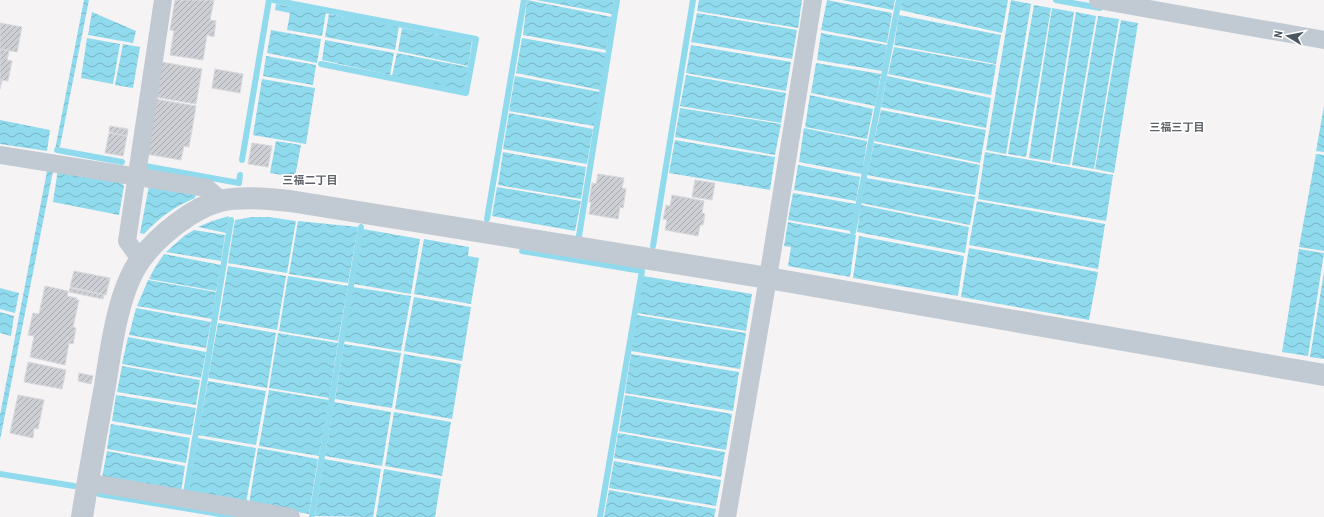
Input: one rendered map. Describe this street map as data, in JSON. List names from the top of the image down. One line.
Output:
{"districts":["三福三丁目","三福二丁目"],"north":"left"}
